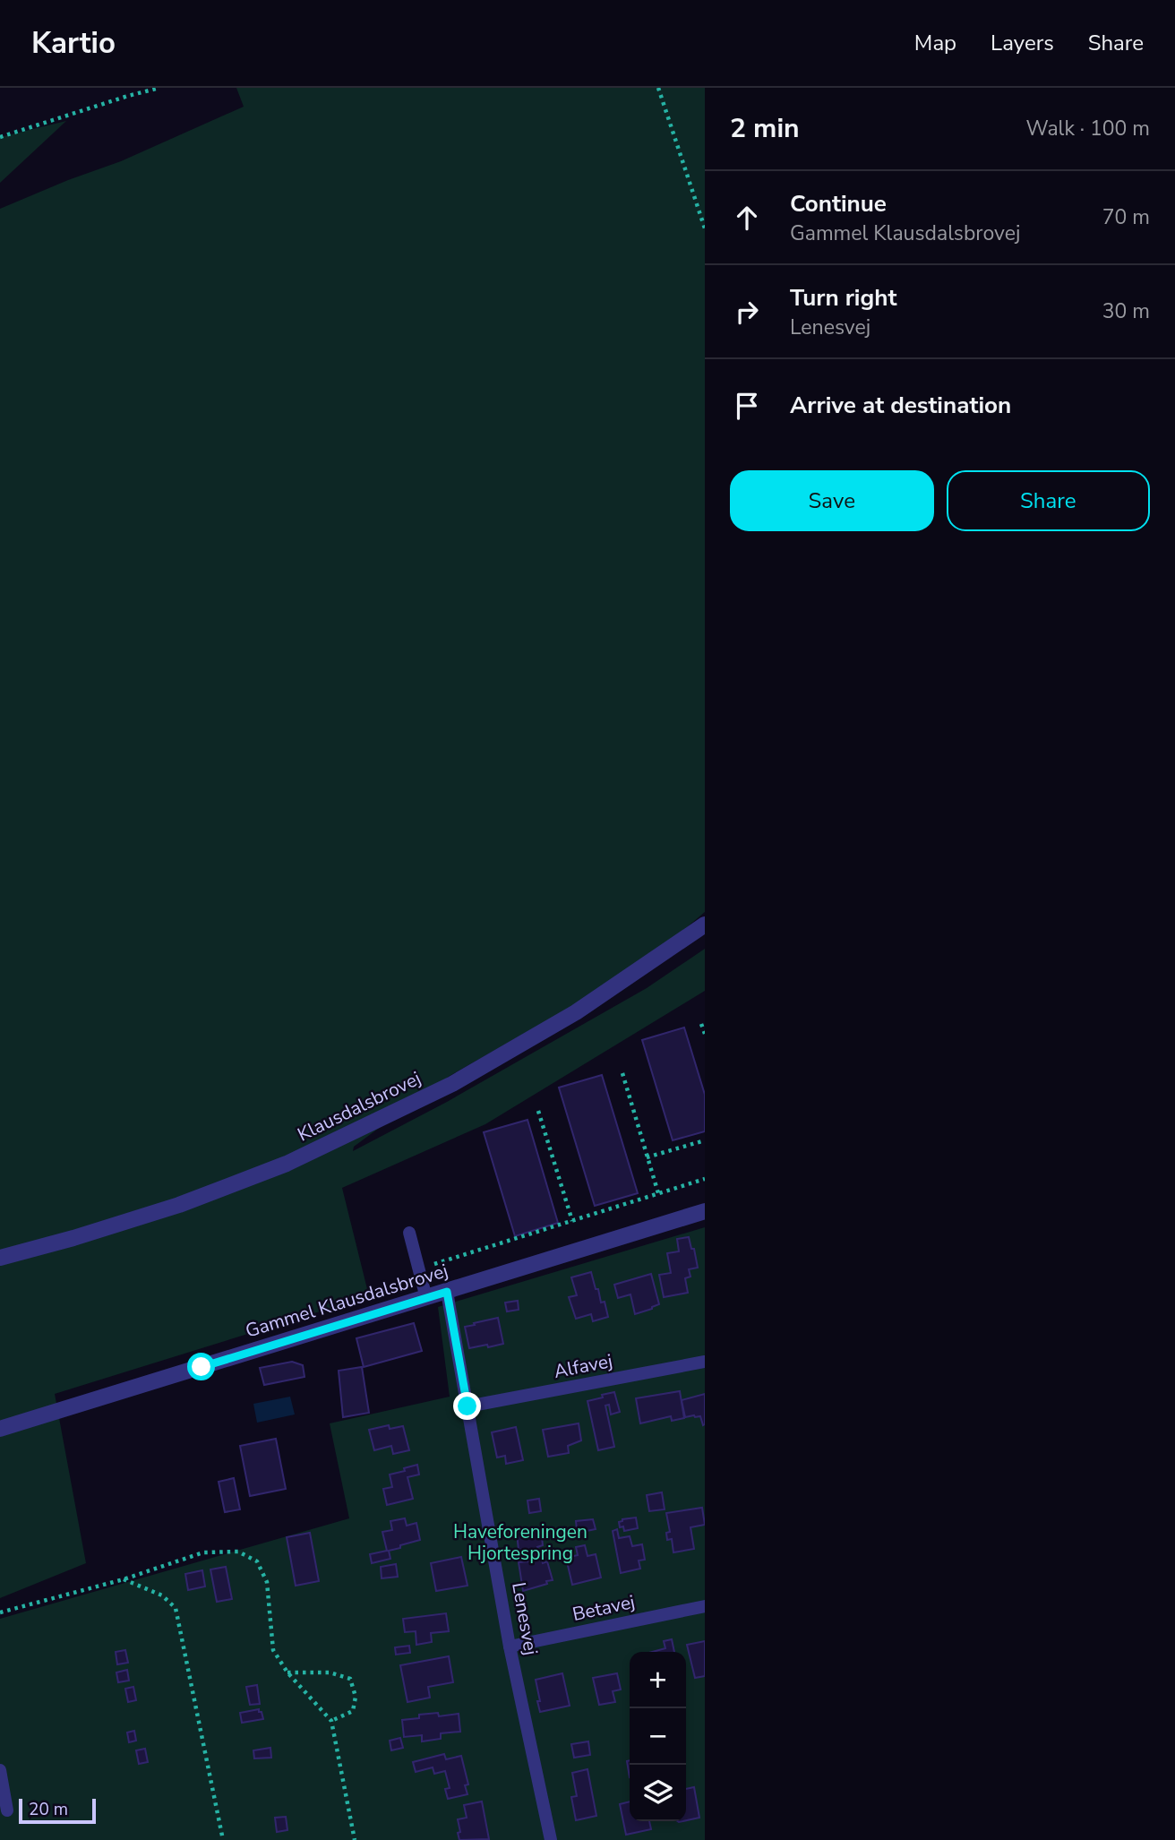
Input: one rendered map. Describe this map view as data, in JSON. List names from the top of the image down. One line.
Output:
{"streets":{"street":["Klausdalsbrovej","Gammel Klausdalsbrovej"],"lane":["Alfavej","Betavej","Lenesvej"]},"crossings":[["Gammel Klausdalsbrovej","Lenesvej"],["Alfavej","Lenesvej"],["Betavej","Lenesvej"]],"parks":["Haveforeningen Hjortespring"],"scale_bar":"20 m","page":{"header":"Kartio","nav":["Map","Layers","Share"],"heading":["2 min","Walk · 100 m"],"list":[["Continue","Gammel Klausdalsbrovej","70 m"],["Turn right","Lenesvej","30 m"],"Arrive at destination"],"buttons":["Save","Share"],"map_buttons":["+","−"],"scale":"20 m"}}
